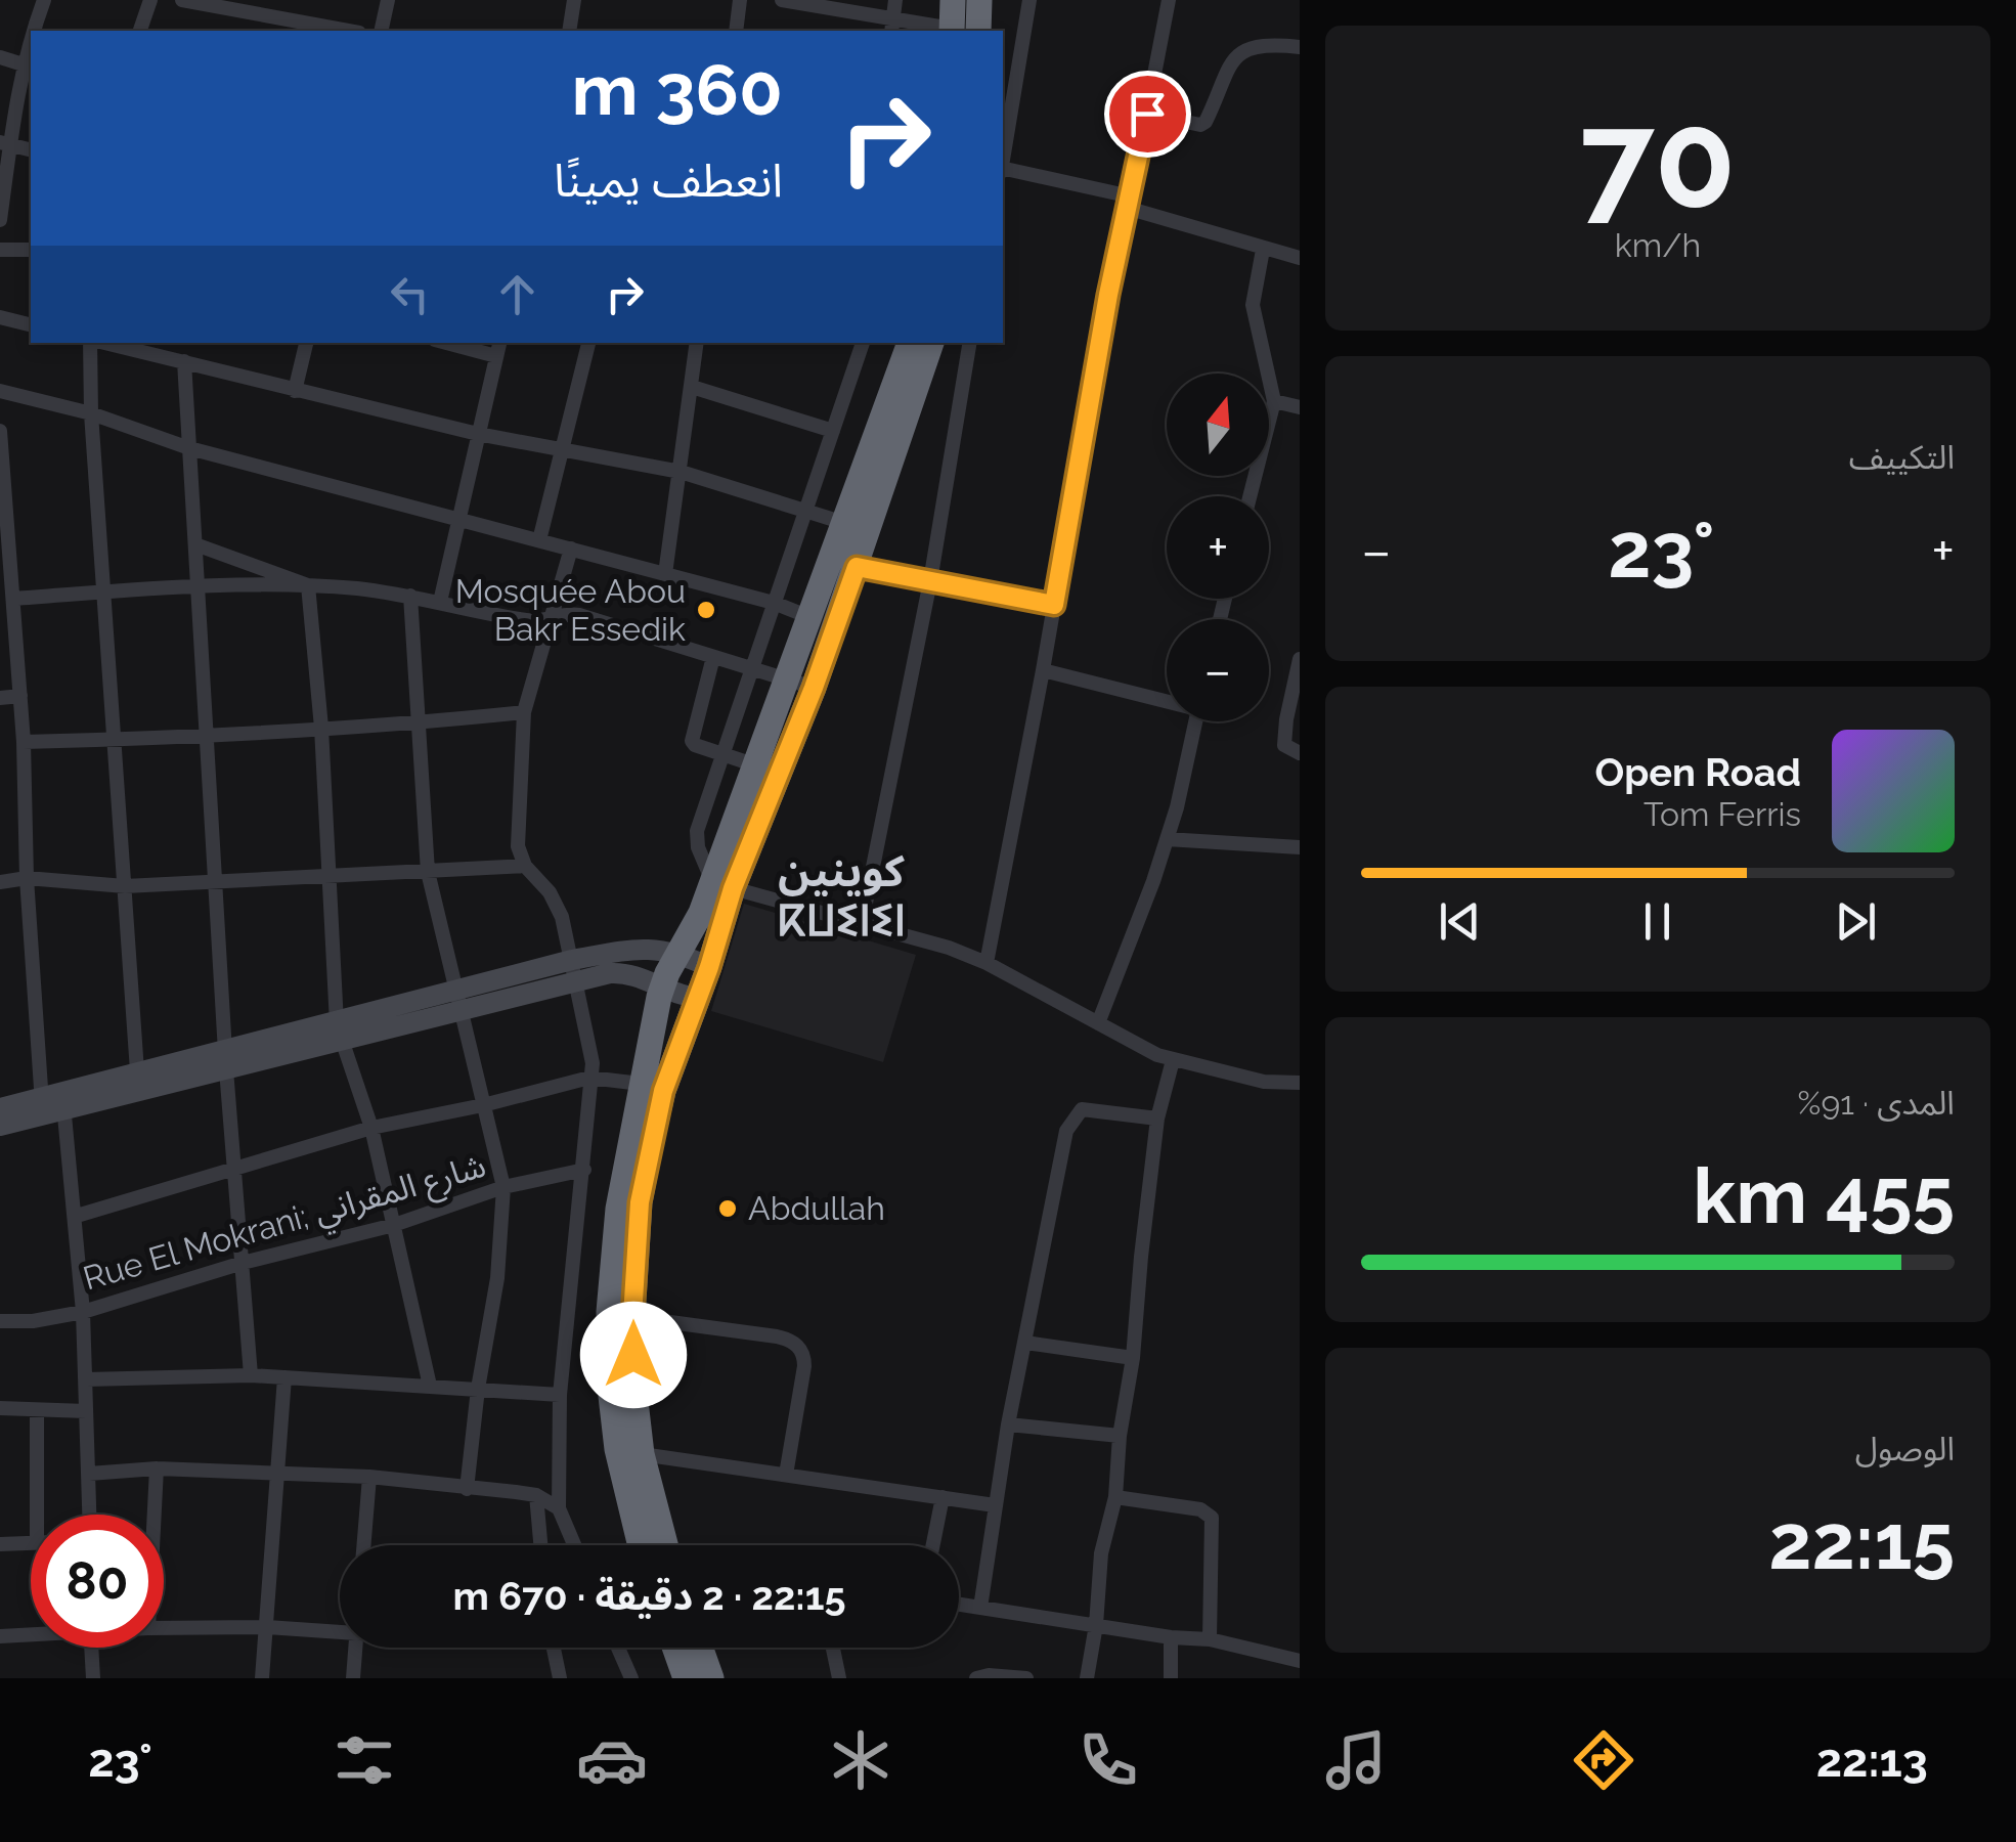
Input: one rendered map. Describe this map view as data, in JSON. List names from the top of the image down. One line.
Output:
{"streets":{"street":["Rue El Mokrani; شارع المقراني"]},"districts":["كوينين ⴽⵡⵉⵏⵉⵏ"],"places":["Mosquée Abou Bakr Essedik","Abdullah"],"north":"top","page":{"tile":[["70","km/h"],"التكييف",["المدى · 91%","455 km"],["الوصول","22:15"]],"turn":["360 m","انعطف يمينًا"],"map_buttons":["+","−"],"heat":["−","23°","+"],"song":["Open Road","Tom Ferris"],"limit":"80","trip":"22:15 · 2 دقيقة · 670 m","tabs":["22:13","23°"]}}
